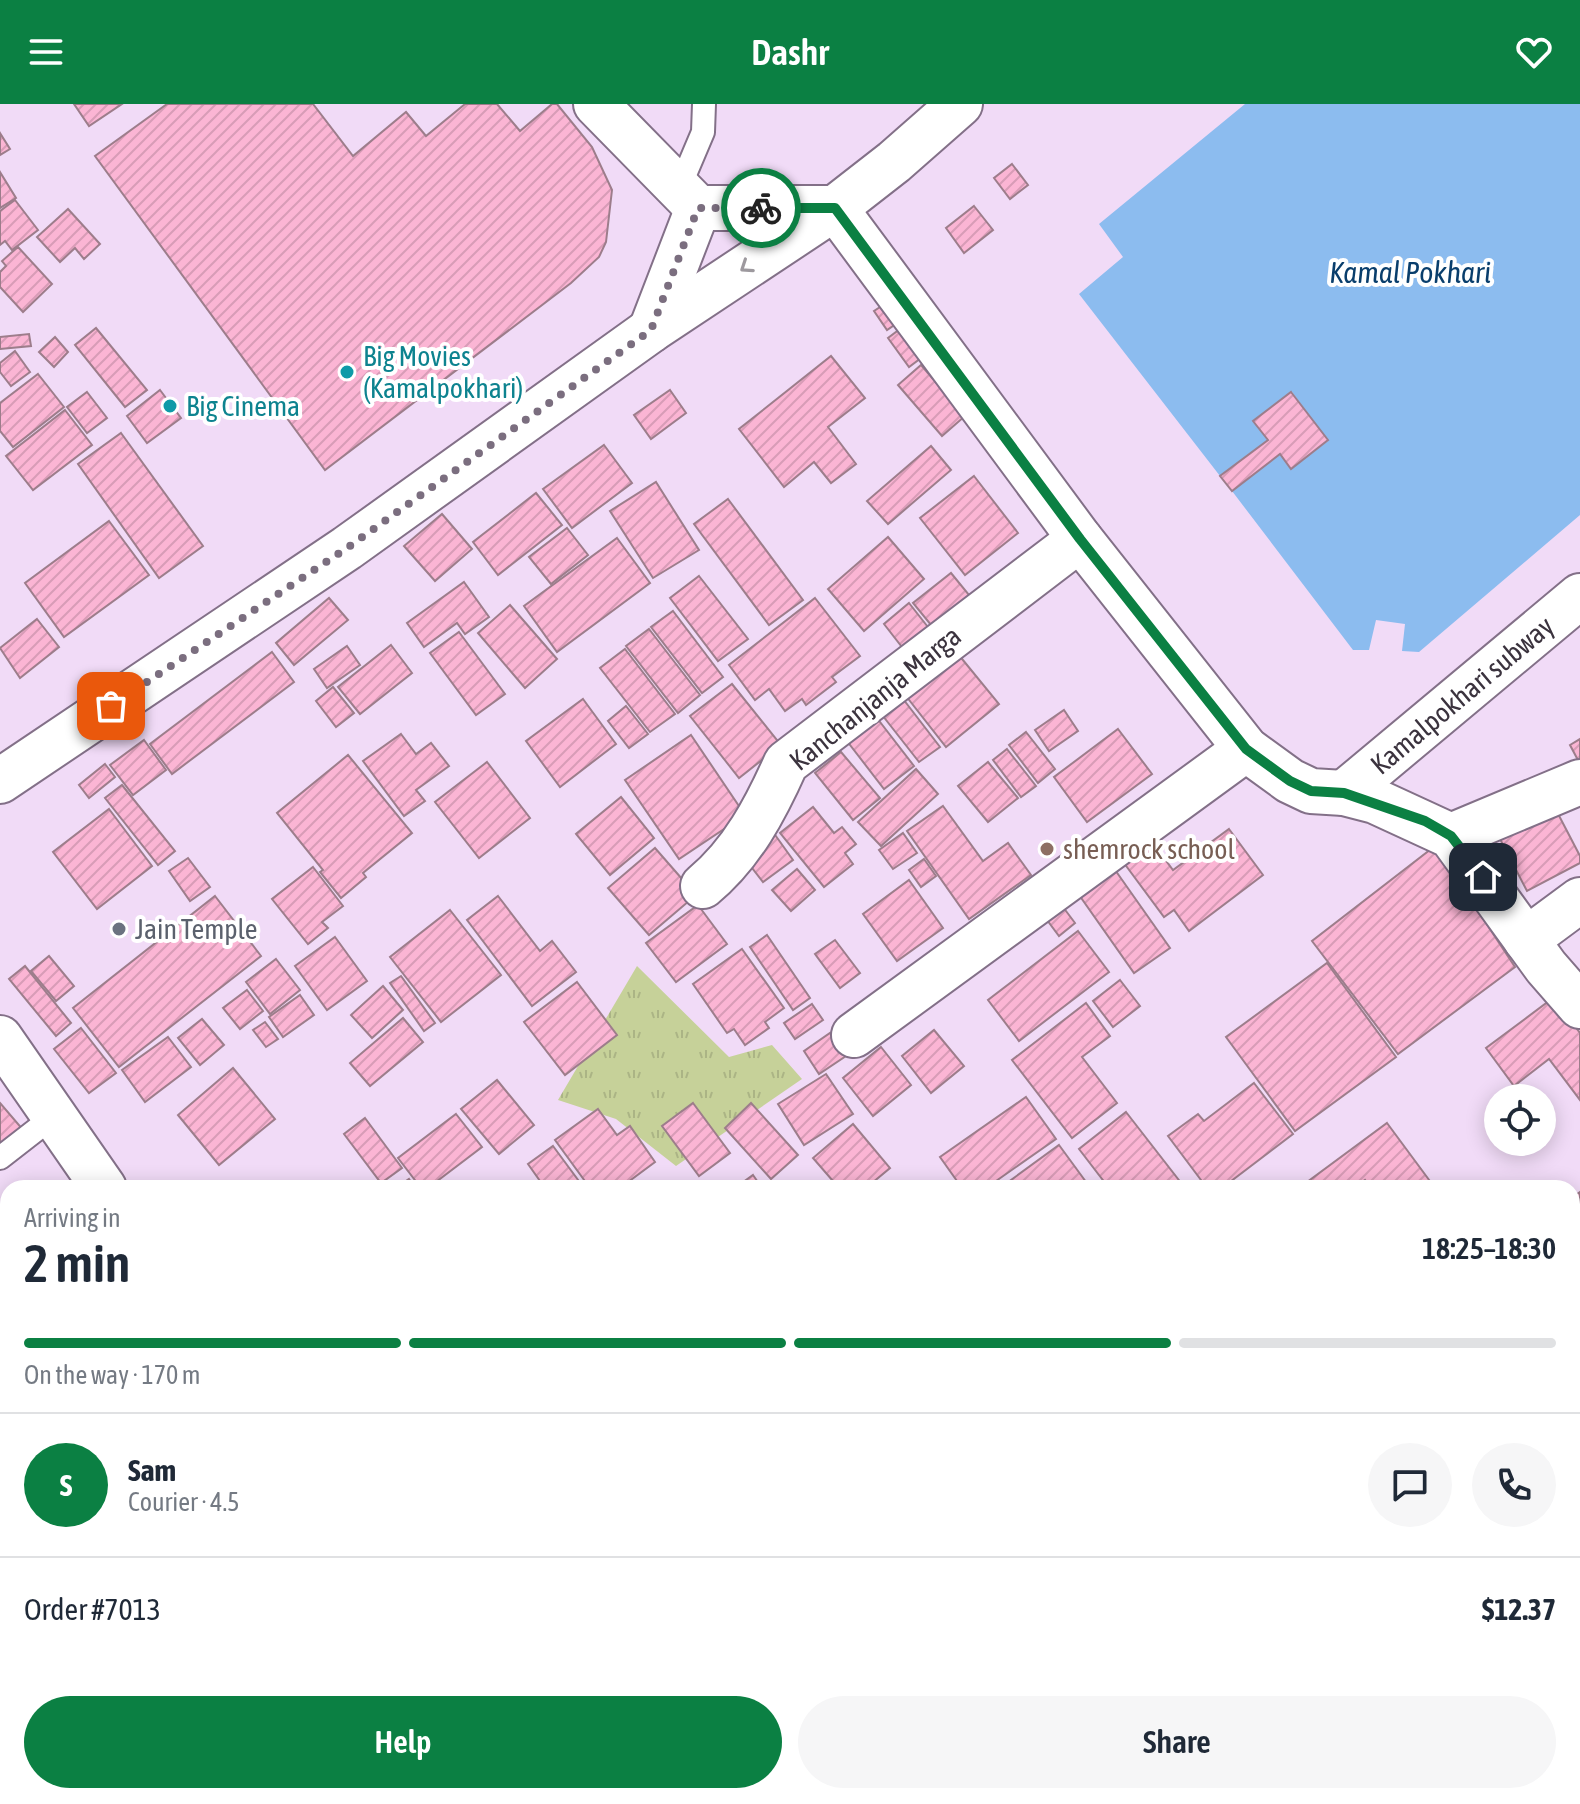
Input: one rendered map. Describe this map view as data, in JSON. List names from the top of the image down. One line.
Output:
{"streets":{"main road":["Kamalpokhari subway","Kanchanjanja Marga"]},"water":["Kamal Pokhari"],"places":["Big Movies (Kamalpokhari)","Big Cinema","shemrock school","Jain Temple"],"page":{"header":"Dashr","heading":["2 min","Arriving in","18:25–18:30"],"panel":["Sam","Courier · 4.5","Order #7013","$12.37"],"bar":"On the way · 170 m","round":"S","buttons":["Help","Share"]}}
